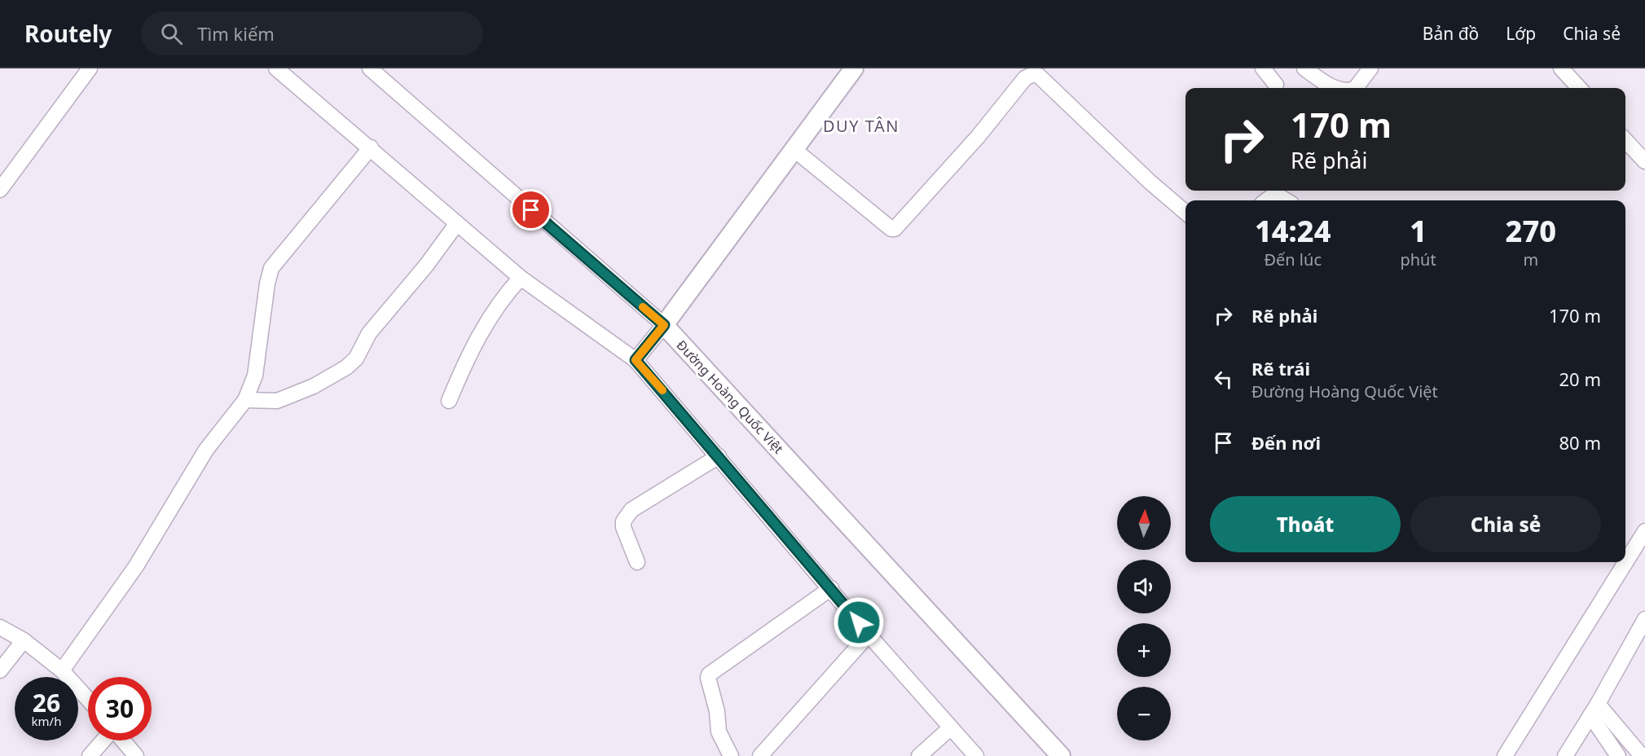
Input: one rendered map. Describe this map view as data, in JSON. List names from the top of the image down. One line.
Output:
{"streets":{"street":["Đường Hoàng Quốc Việt"]},"districts":["DUY TÂN"],"north":"top","page":{"header":"Routely","search":"Tìm kiếm","nav":["Bản đồ","Lớp","Chia sẻ"],"turn":["170 m","Rẽ phải"],"eta":["14:24","Đến lúc","1","phút","270","m"],"list":[{"name":"Rẽ phải","value":"170 m"},{"name":"Rẽ trái","note":"Đường Hoàng Quốc Việt","value":"20 m"},{"name":"Đến nơi","value":"80 m"}],"buttons":["Thoát","Chia sẻ"],"map_buttons":["+","−"],"speed":"26 km/h","limit":"30"}}
